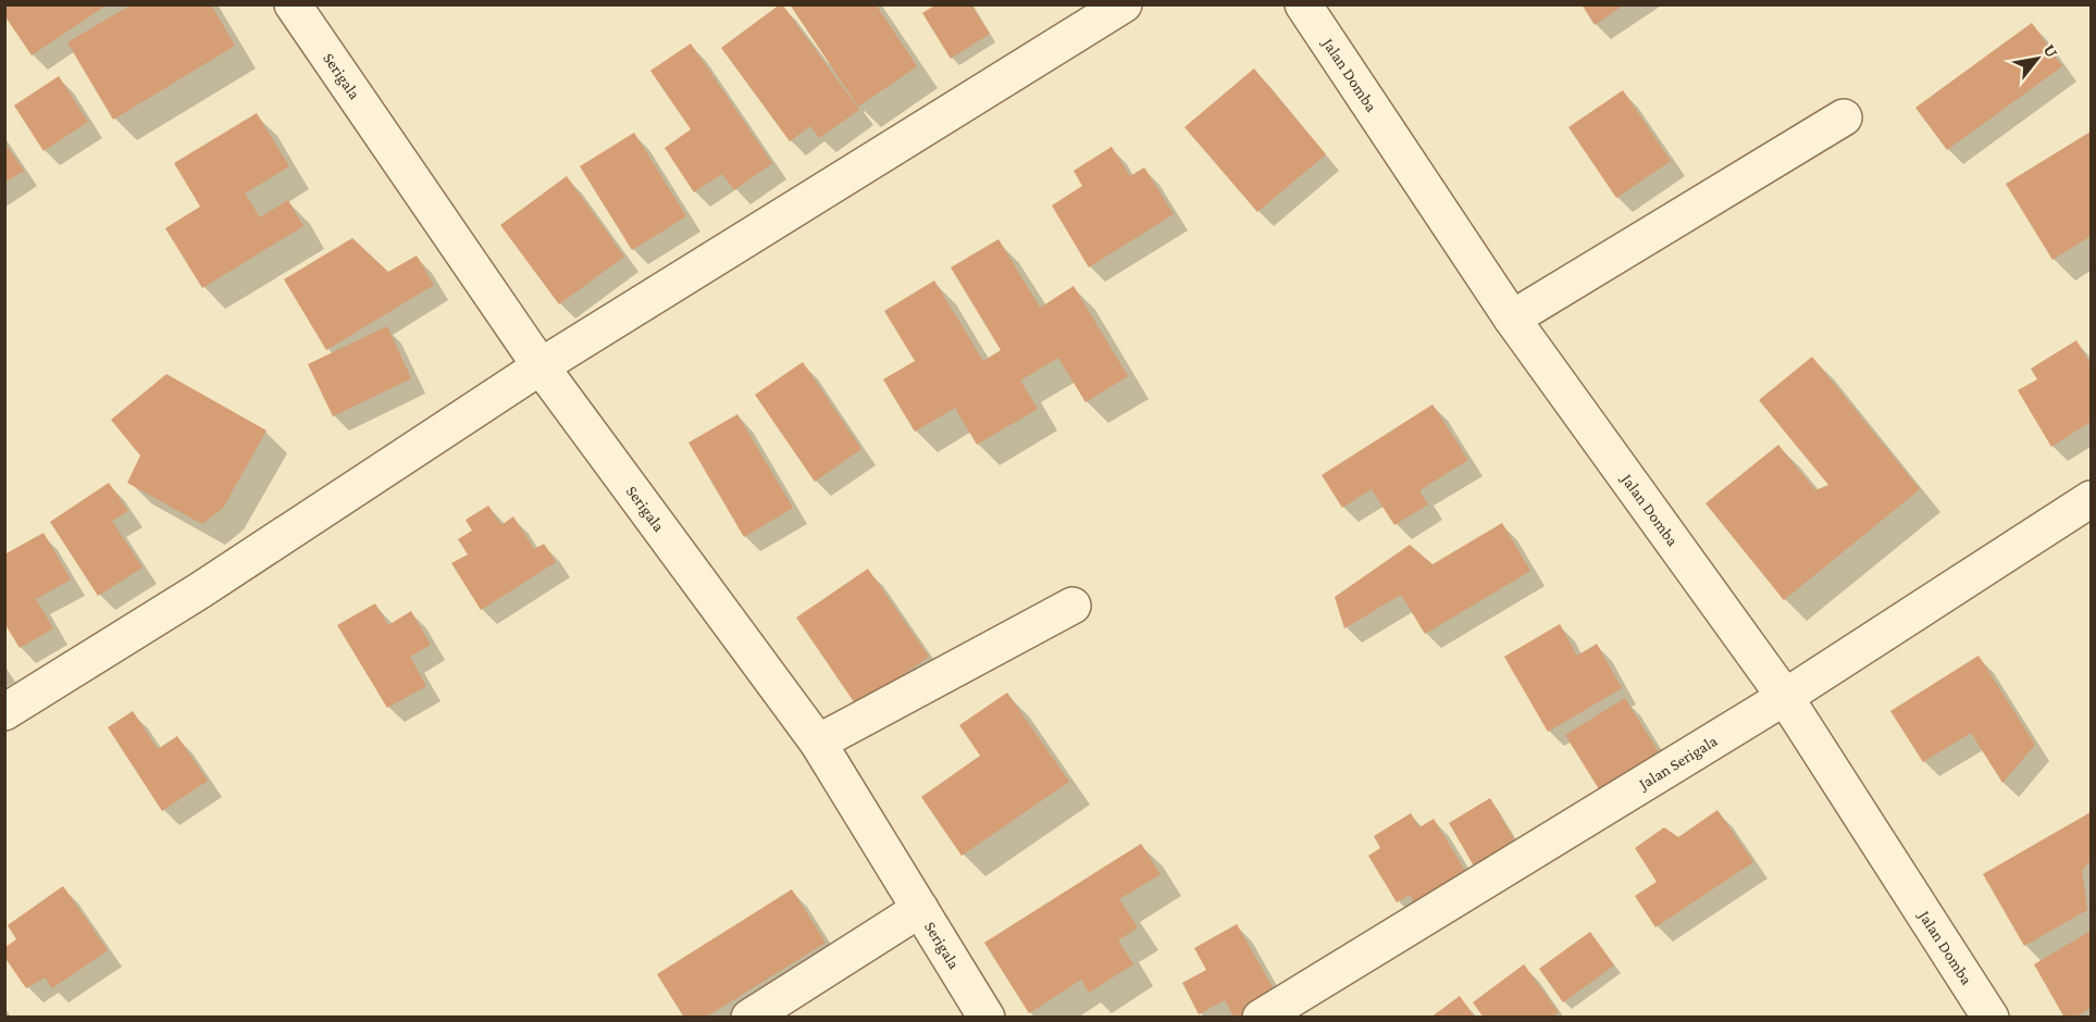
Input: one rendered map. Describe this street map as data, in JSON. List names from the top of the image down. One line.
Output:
{"streets":{"street":["Jalan Domba","Serigala","Jalan Serigala"]},"crossings":[["Jalan Domba","Jalan Serigala"]],"north":"top right"}
